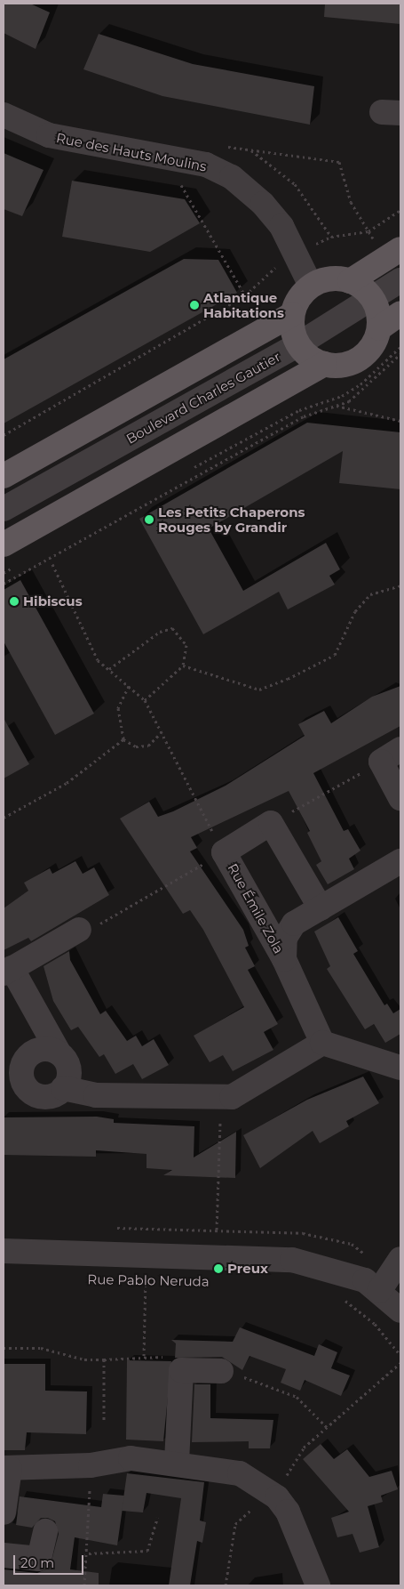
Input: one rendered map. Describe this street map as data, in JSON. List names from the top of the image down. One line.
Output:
{"streets":{"street":["Rue des Hauts Moulins","Boulevard Charles Gautier","Rue Émile Zola","Rue Pablo Neruda"]},"places":["Atlantique Habitations","Les Petits Chaperons Rouges by Grandir","Hibiscus","Preux"],"scale_bar":"20 m"}
